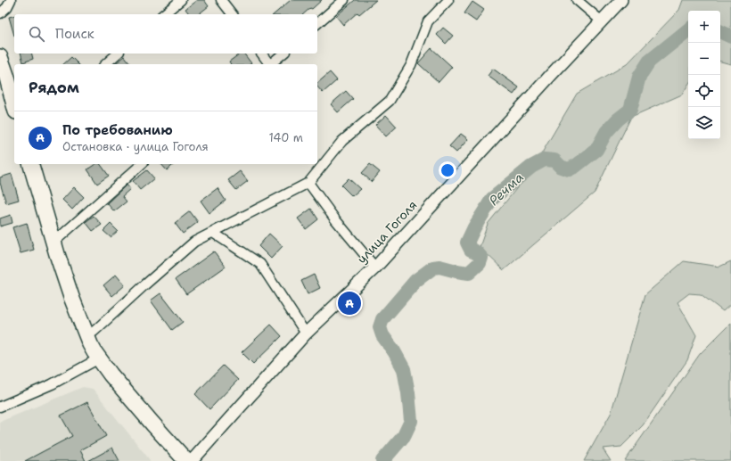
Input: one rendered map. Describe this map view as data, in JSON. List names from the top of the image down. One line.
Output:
{"streets":{"street":["улица Гоголя"]},"water":["Речма"],"page":{"map_buttons":["+","−"],"search":"Поиск","heading":"Рядом","list":[{"mark":"A","name":"По требованию","note":"Остановка · улица Гоголя","value":"140 m"}],"pins":"A"}}
